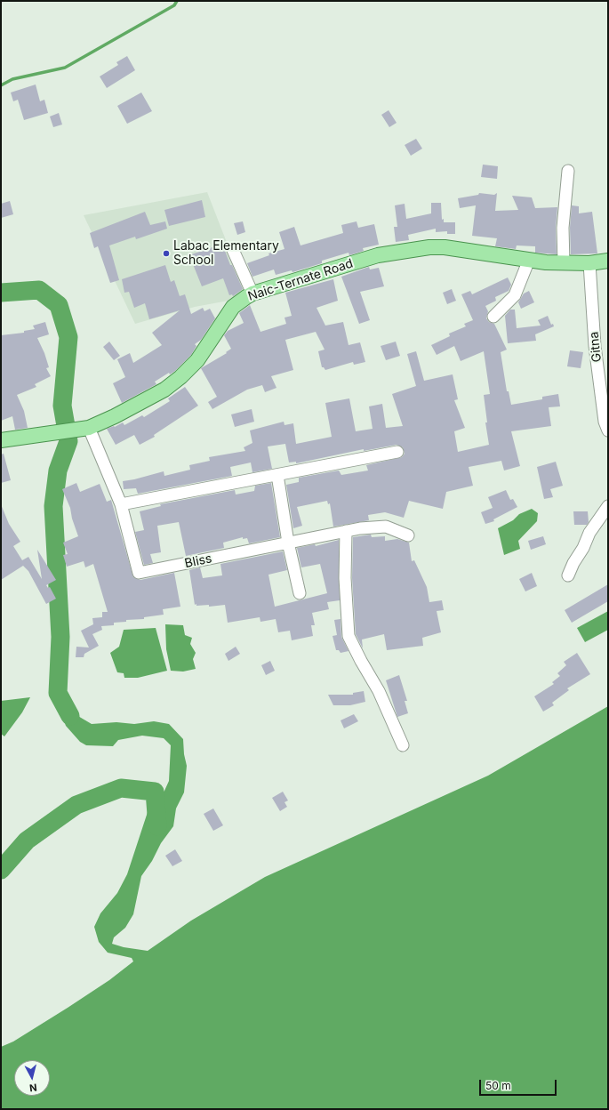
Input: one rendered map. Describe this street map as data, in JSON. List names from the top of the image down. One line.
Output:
{"streets":{"main road":["Naic-Ternate Road"],"street":["Gitna","Bliss"]},"crossings":[["Naic-Ternate Road","Gitna"],["Naic-Ternate Road","Bliss"]],"places":["Labac Elementary School"],"scale_bar":"50 m","north":"bottom"}
